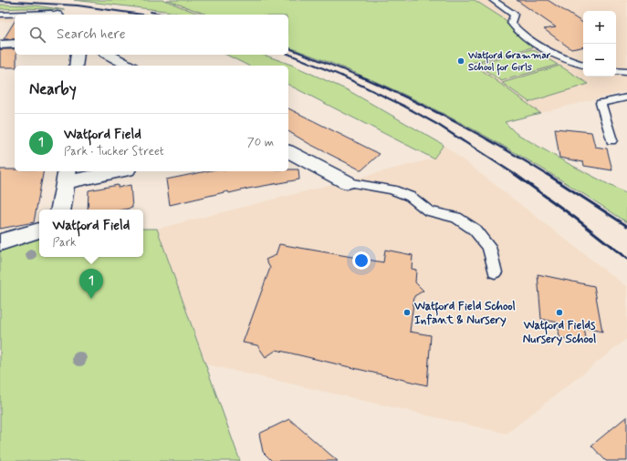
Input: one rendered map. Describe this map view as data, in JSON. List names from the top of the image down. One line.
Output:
{"places":["Watford Grammar School for Girls","Watford Field School Infant & Nursery","Watford Fields Nursery School"],"page":{"map_buttons":["+","−"],"search":"Search here","heading":"Nearby","list":[{"mark":"1","name":"Watford Field","note":"Park · Tucker Street","value":"70 m"}],"popup":["Watford Field","Park"],"pins":"1"}}
